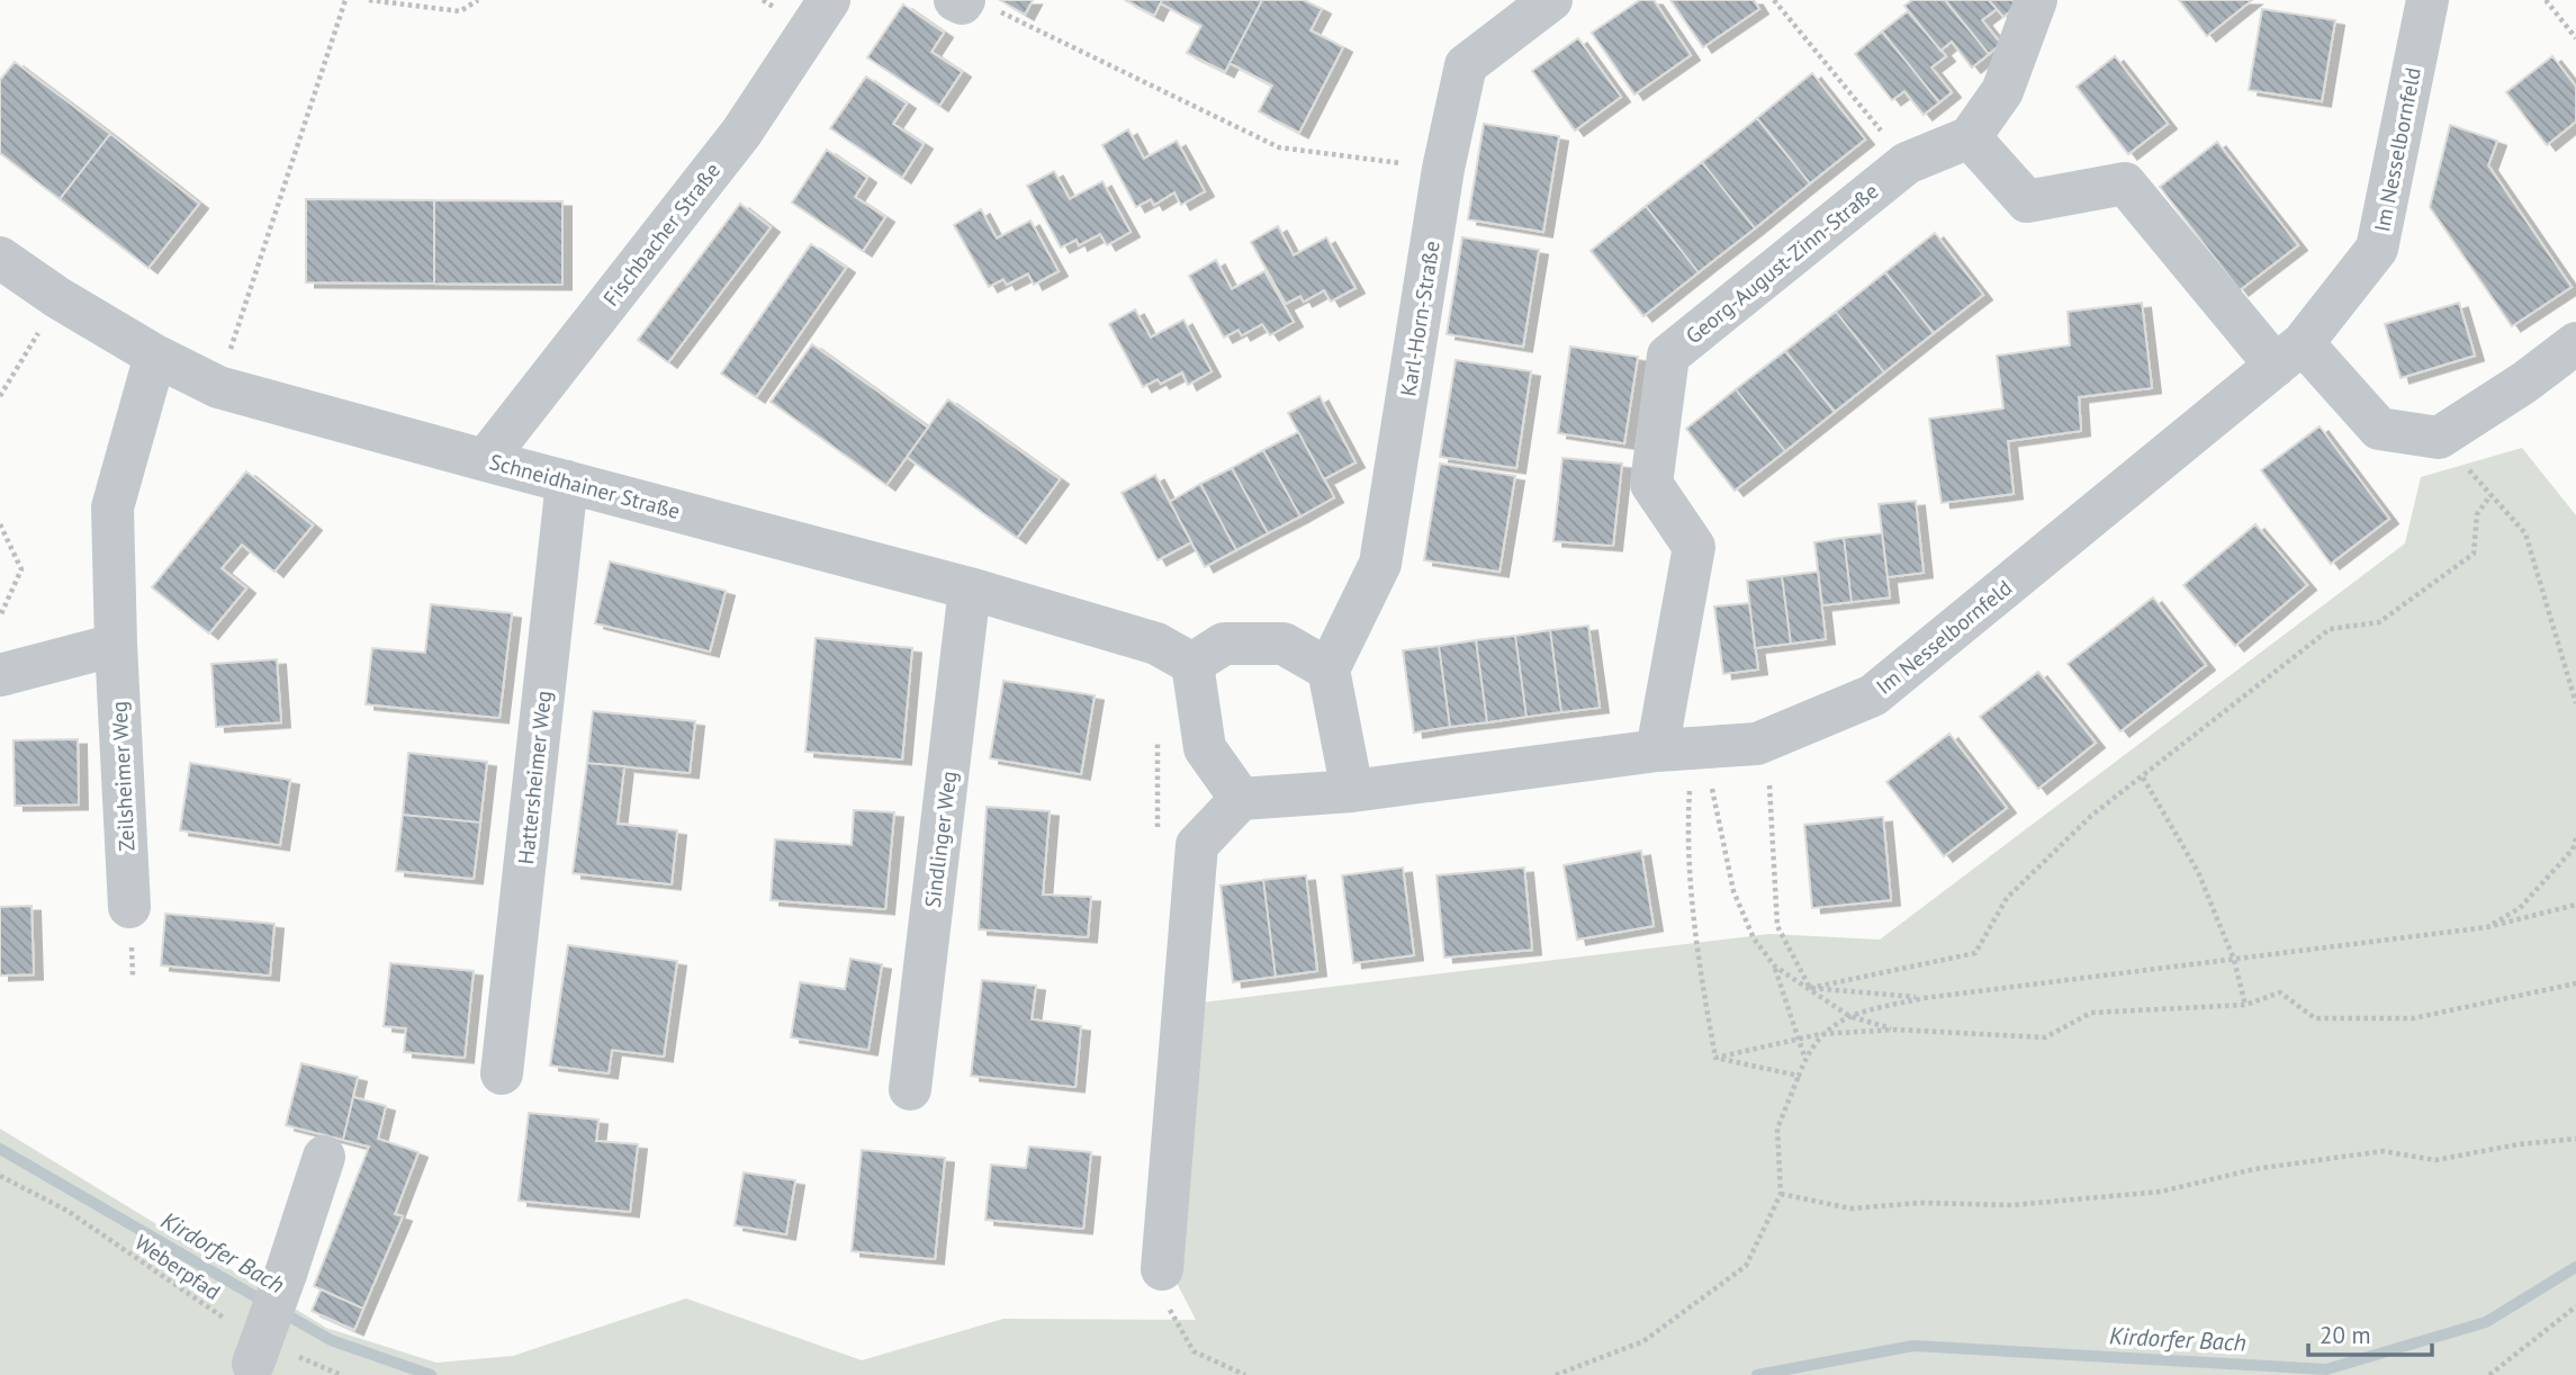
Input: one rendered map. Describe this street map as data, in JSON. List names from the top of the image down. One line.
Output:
{"streets":{"street":["Im Nesselbornfeld","Fischbacher Straße","Georg-August-Zinn-Straße","Karl-Horn-Straße","Schneidhainer Straße","Zeilsheimer Weg","Hattersheimer Weg","Sindlinger Weg"],"path":["Weberpfad"]},"crossings":[["Im Nesselbornfeld","Georg-August-Zinn-Straße"],["Im Nesselbornfeld","Karl-Horn-Straße"],["Im Nesselbornfeld","Schneidhainer Straße"],["Fischbacher Straße","Schneidhainer Straße"],["Karl-Horn-Straße","Schneidhainer Straße"],["Schneidhainer Straße","Zeilsheimer Weg"],["Schneidhainer Straße","Hattersheimer Weg"],["Schneidhainer Straße","Sindlinger Weg"]],"water":["Kirdorfer Bach"],"scale_bar":"20 m"}
